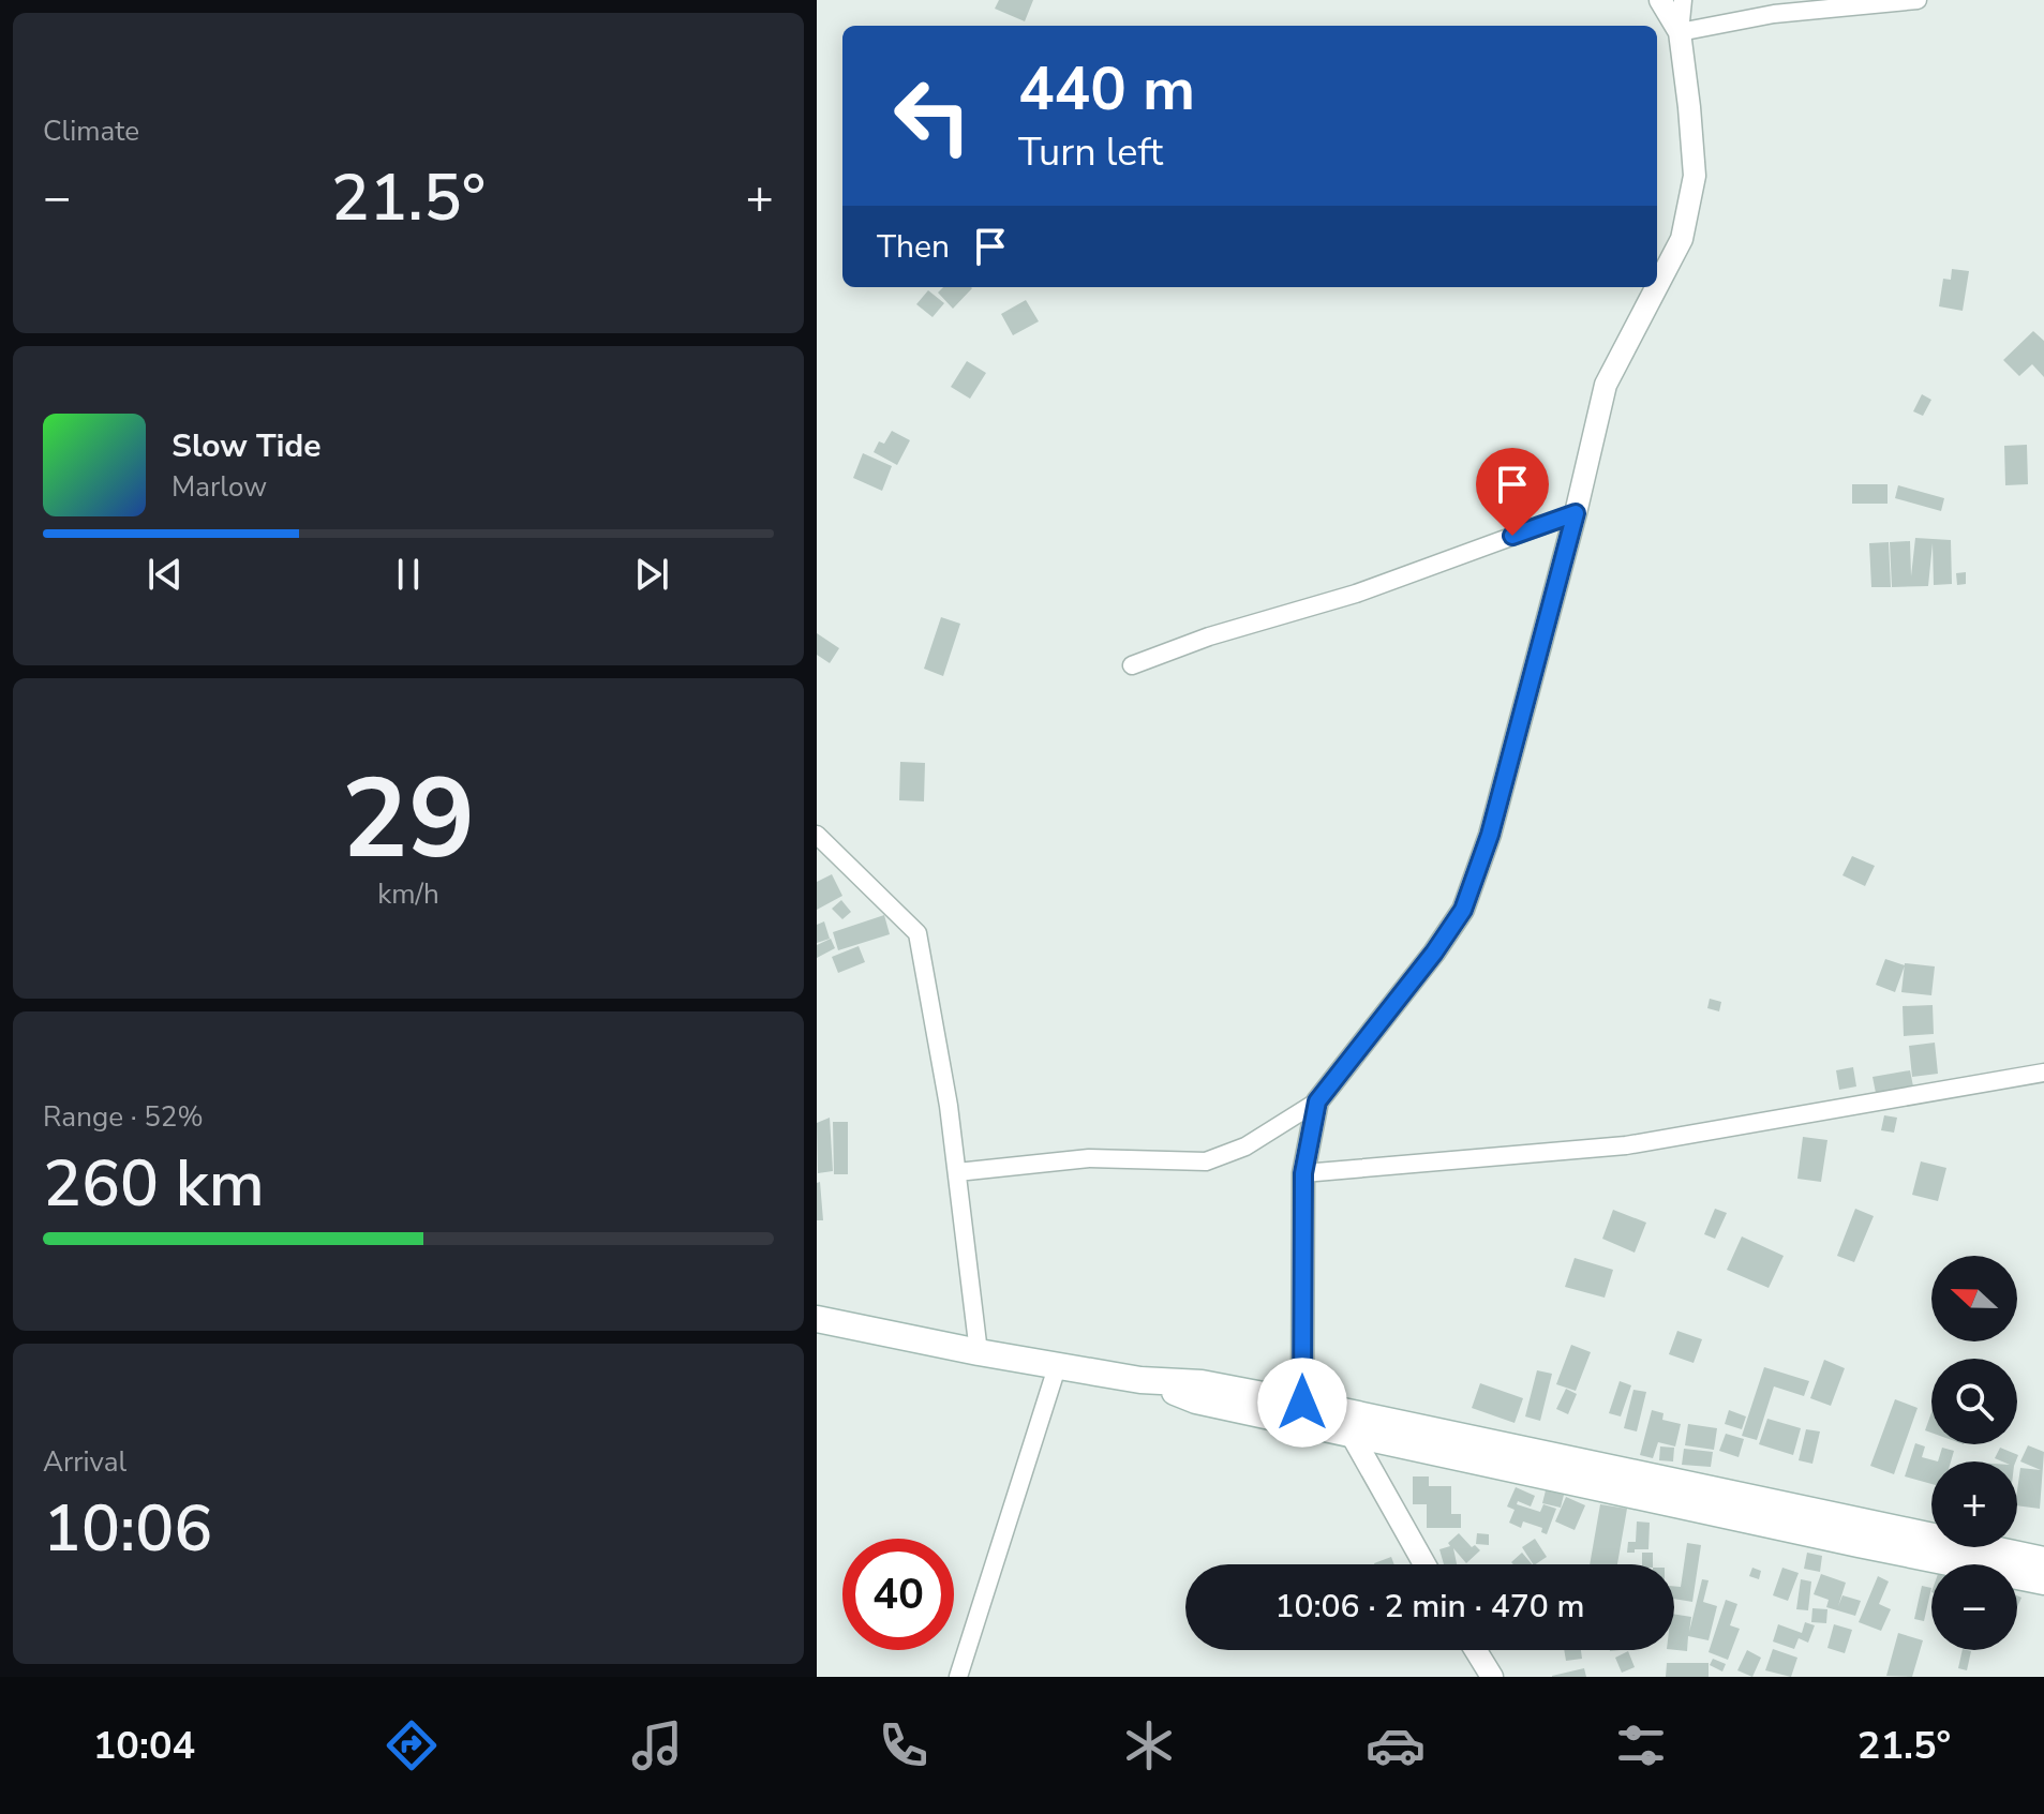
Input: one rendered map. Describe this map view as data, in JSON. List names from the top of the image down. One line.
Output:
{"north":"left","page":{"tile":["Climate",["29","km/h"],["Range · 52%","260 km"],["Arrival","10:06"]],"turn":["440 m","Turn left"],"heat":["−","21.5°","+"],"then":"Then","song":["Slow Tide","Marlow"],"map_buttons":["+","−"],"limit":"40","trip":"10:06 · 2 min · 470 m","tabs":["10:04","21.5°"]}}
